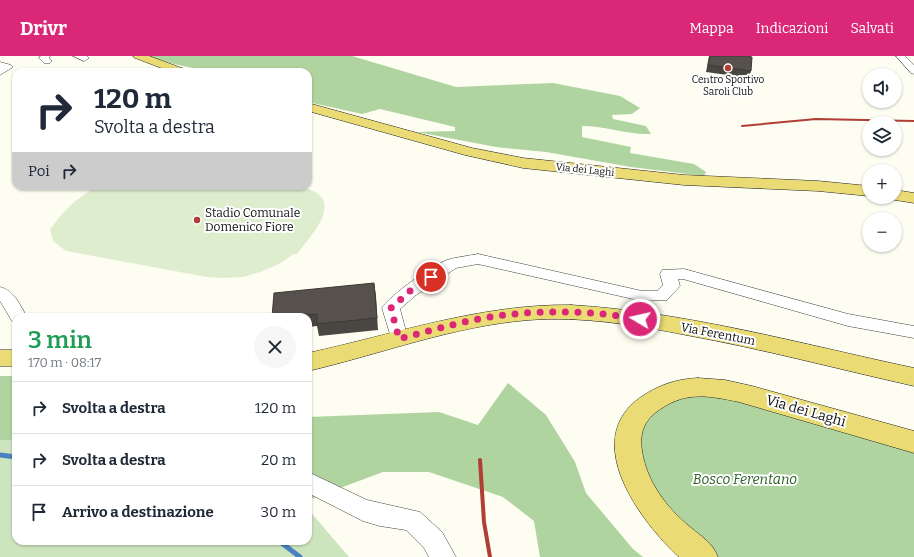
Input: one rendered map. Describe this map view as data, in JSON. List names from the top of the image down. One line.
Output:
{"streets":{"main road":["Via dei Laghi","Via Ferentum"]},"parks":["Bosco Ferentano"],"places":["Centro Sportivo Saroli Club","Stadio Comunale Domenico Fiore"],"page":{"header":"Drivr","nav":["Mappa","Indicazioni","Salvati"],"map_buttons":["+","−"],"turn":["120 m","Svolta a destra"],"then":"Poi","heading":["3 min","170 m · 08:17"],"list":[{"name":"Svolta a destra","value":"120 m"},{"name":"Svolta a destra","value":"20 m"},{"name":"Arrivo a destinazione","value":"30 m"}]}}
